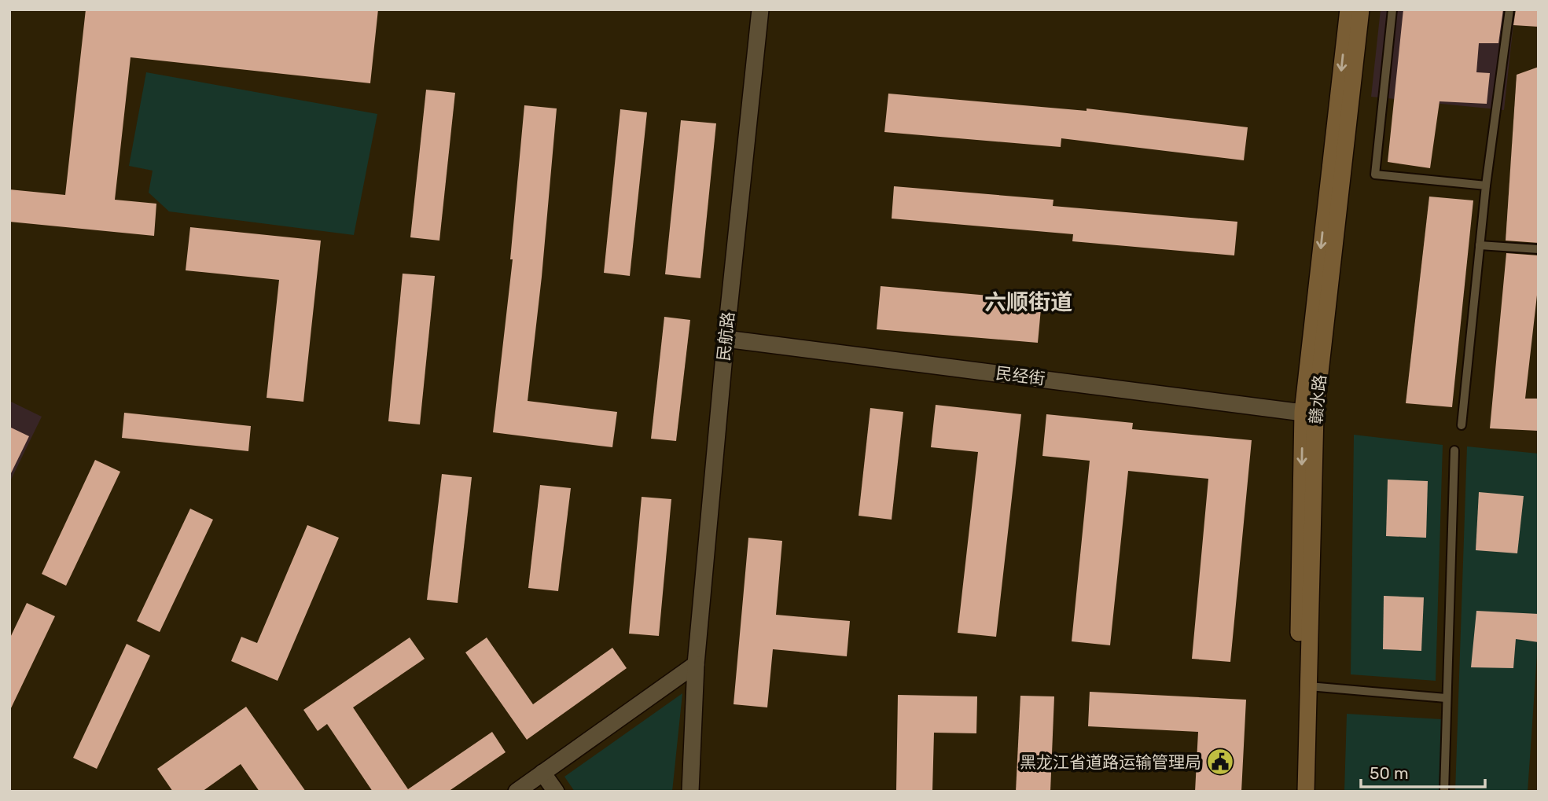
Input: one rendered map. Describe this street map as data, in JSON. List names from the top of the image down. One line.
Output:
{"streets":{"main road":["赣水路"],"street":["民航路","民经街"]},"crossings":[["民航路","民经街"],["民经街","赣水路"]],"districts":["六顺街道"],"places":{"public building":["黑龙江省道路运输管理局"]},"scale_bar":"50 m"}
